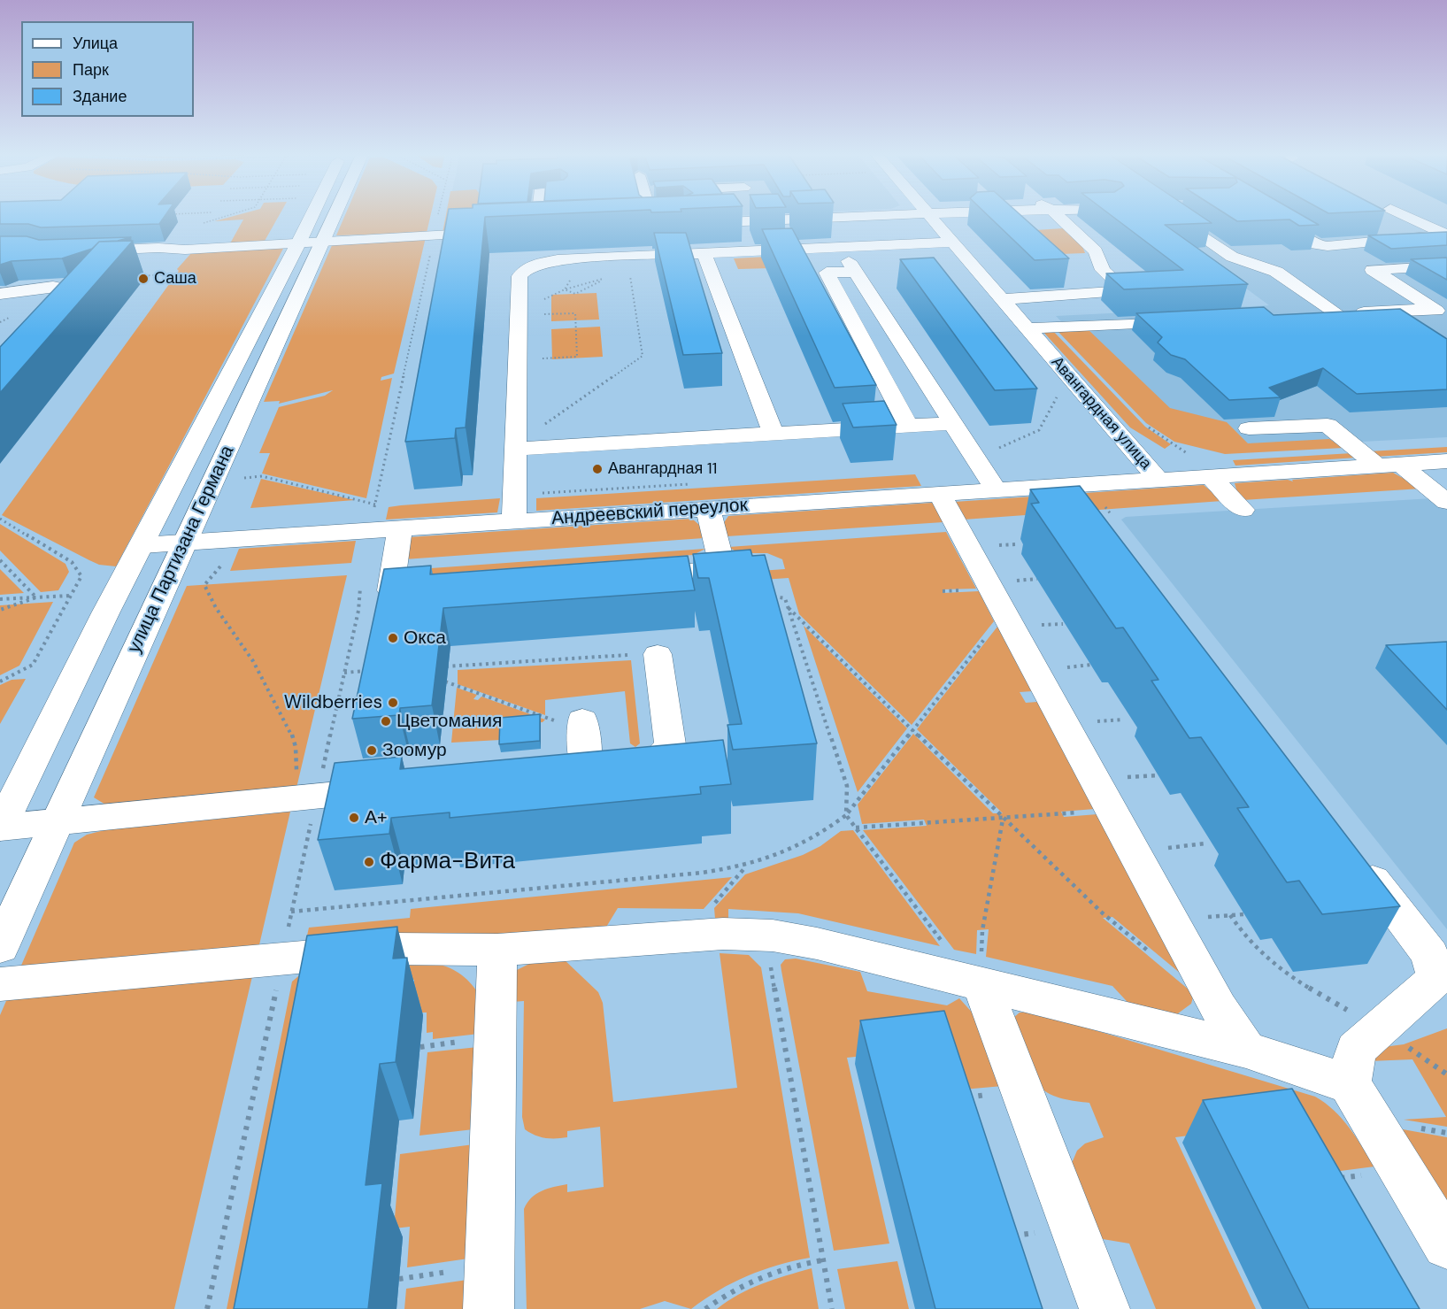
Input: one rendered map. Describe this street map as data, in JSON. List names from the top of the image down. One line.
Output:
{"streets":{"main road":["Авангардная улица","Андреевский переулок","улица Партизана Германа"]},"crossings":[["Авангардная улица","Андреевский переулок"],["Андреевский переулок","улица Партизана Германа"]],"places":["Саша","Авангардная 11","Окса","Wildberries","Цветомания","Зоомур","А+","Фарма-Вита"],"legend":["Улица","Парк","Здание"]}
